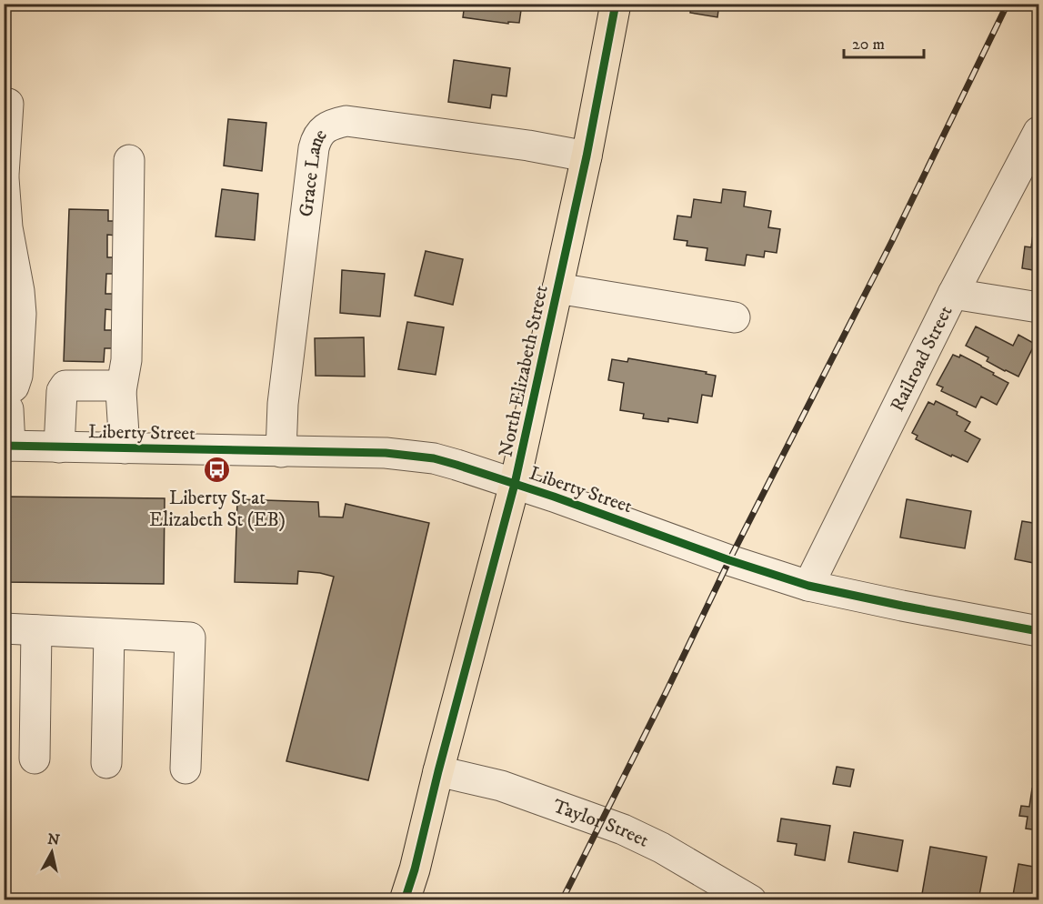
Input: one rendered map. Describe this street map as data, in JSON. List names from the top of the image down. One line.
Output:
{"streets":{"main road":["North Elizabeth Street"],"street":["Grace Lane","Railroad Street","Liberty Street","Taylor Street"]},"crossings":[["Grace Lane","North Elizabeth Street"],["Grace Lane","Liberty Street"],["Railroad Street","Liberty Street"],["North Elizabeth Street","Liberty Street"],["North Elizabeth Street","Taylor Street"]],"places":{"bus stop":["Liberty St at Elizabeth St (EB)"]},"scale_bar":"20 m","north":"top"}
